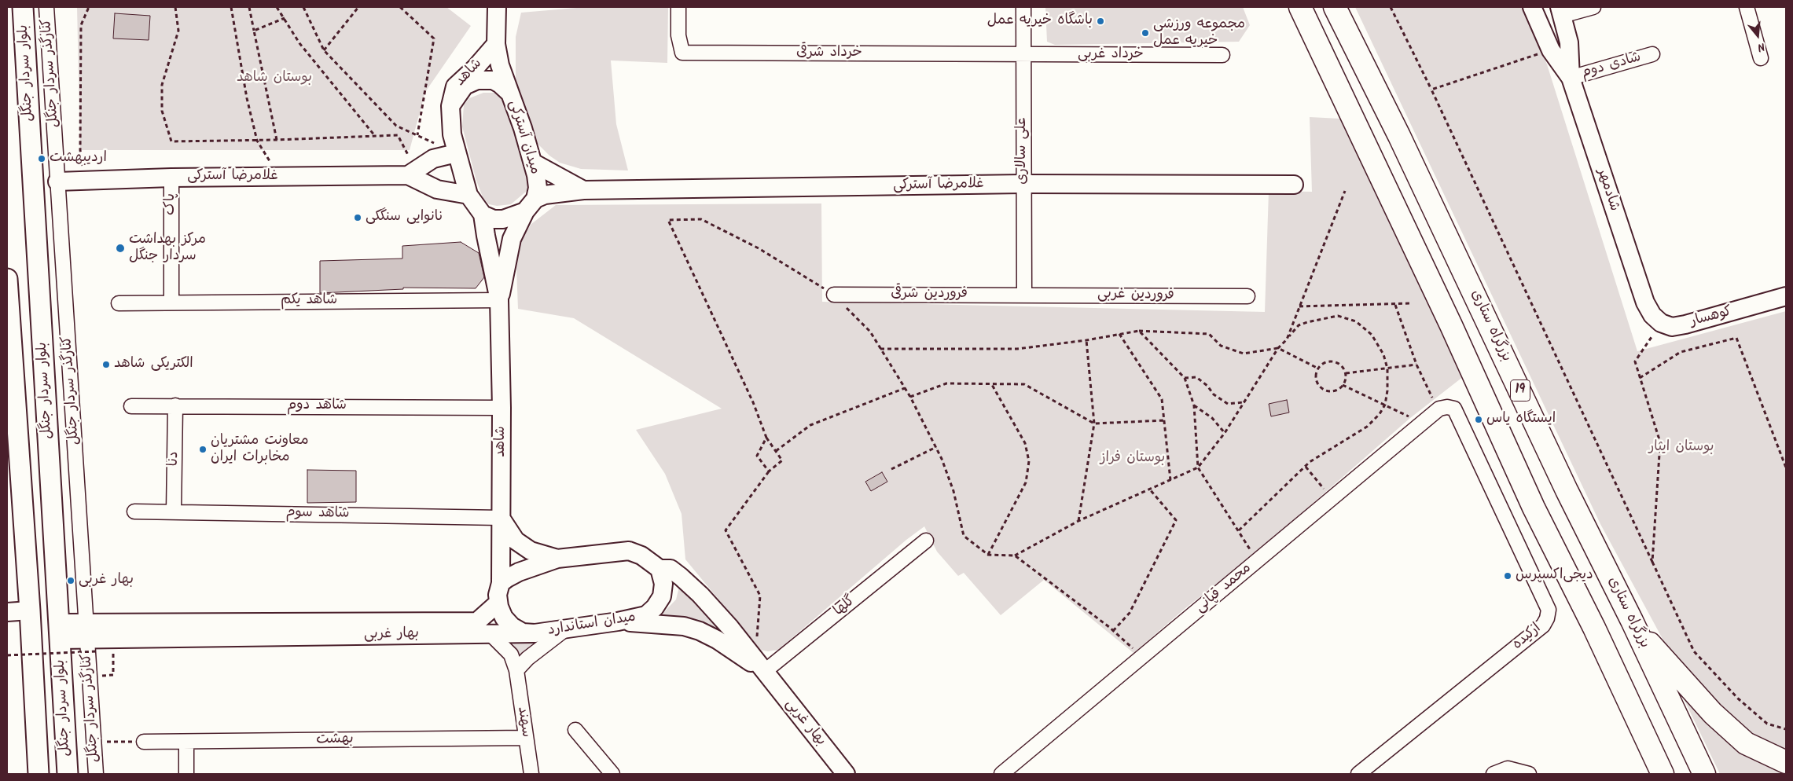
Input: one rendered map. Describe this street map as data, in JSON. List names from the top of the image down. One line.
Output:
{"streets":{"highway":["بزرگراه ستاری","19"],"main road":["بلوار سردار جنگل"],"street":["خرداد شرقی","خرداد غربی","شادی دوم","کنارگذر سردار جنگل","شاهد","میدان آسترکی","علی سالاری","غلامرضا آسترکی","شادمهر","پاک","فروردین شرقی","فروردین غربی","شاهد یکم","کوهسار","شاهد دوم","دنا","شاهد سوم","محمد قپانی","گلها","میدان استاندارد","بهار غربی","ارکیده","سهند","بهشت"]},"crossings":[["خرداد شرقی","خرداد غربی"],["خرداد شرقی","علی سالاری"],["خرداد غربی","علی سالاری"],["شادی دوم","شادمهر"],["بلوار سردار جنگل","بهار غربی"],["کنارگذر سردار جنگل","غلامرضا آسترکی"],["کنارگذر سردار جنگل","بهار غربی"],["شاهد","میدان آسترکی"],["شاهد","غلامرضا آسترکی"],["شاهد","شاهد یکم"],["شاهد","شاهد دوم"],["شاهد","شاهد سوم"],["میدان آسترکی","غلامرضا آسترکی"],["علی سالاری","غلامرضا آسترکی"],["علی سالاری","فروردین شرقی"],["علی سالاری","فروردین غربی"],["غلامرضا آسترکی","پاک"],["شادمهر","کوهسار"],["پاک","شاهد یکم"],["فروردین شرقی","فروردین غربی"],["شاهد دوم","دنا"],["دنا","شاهد سوم"],["محمد قپانی","ارکیده"],["گلها","بهار غربی"],["میدان استاندارد","بهار غربی"],["بهار غربی","سهند"],["سهند","بهشت"]],"parks":["بوستان شاهد","بوستان ایثار","بوستان فراز"],"places":["باشگاه خیریه عمل","مجموعه ورزشی خیریه عمل","اردیبهشت","نانوایی سنگکی","مرکز بهداشت سردار جنگل","الکتریکی شاهد","ایستگاه یاس","معاونت مشتریان مخابرات ایران","دیجی‌اکسپرس","بهار غربی"],"north":"bottom"}
